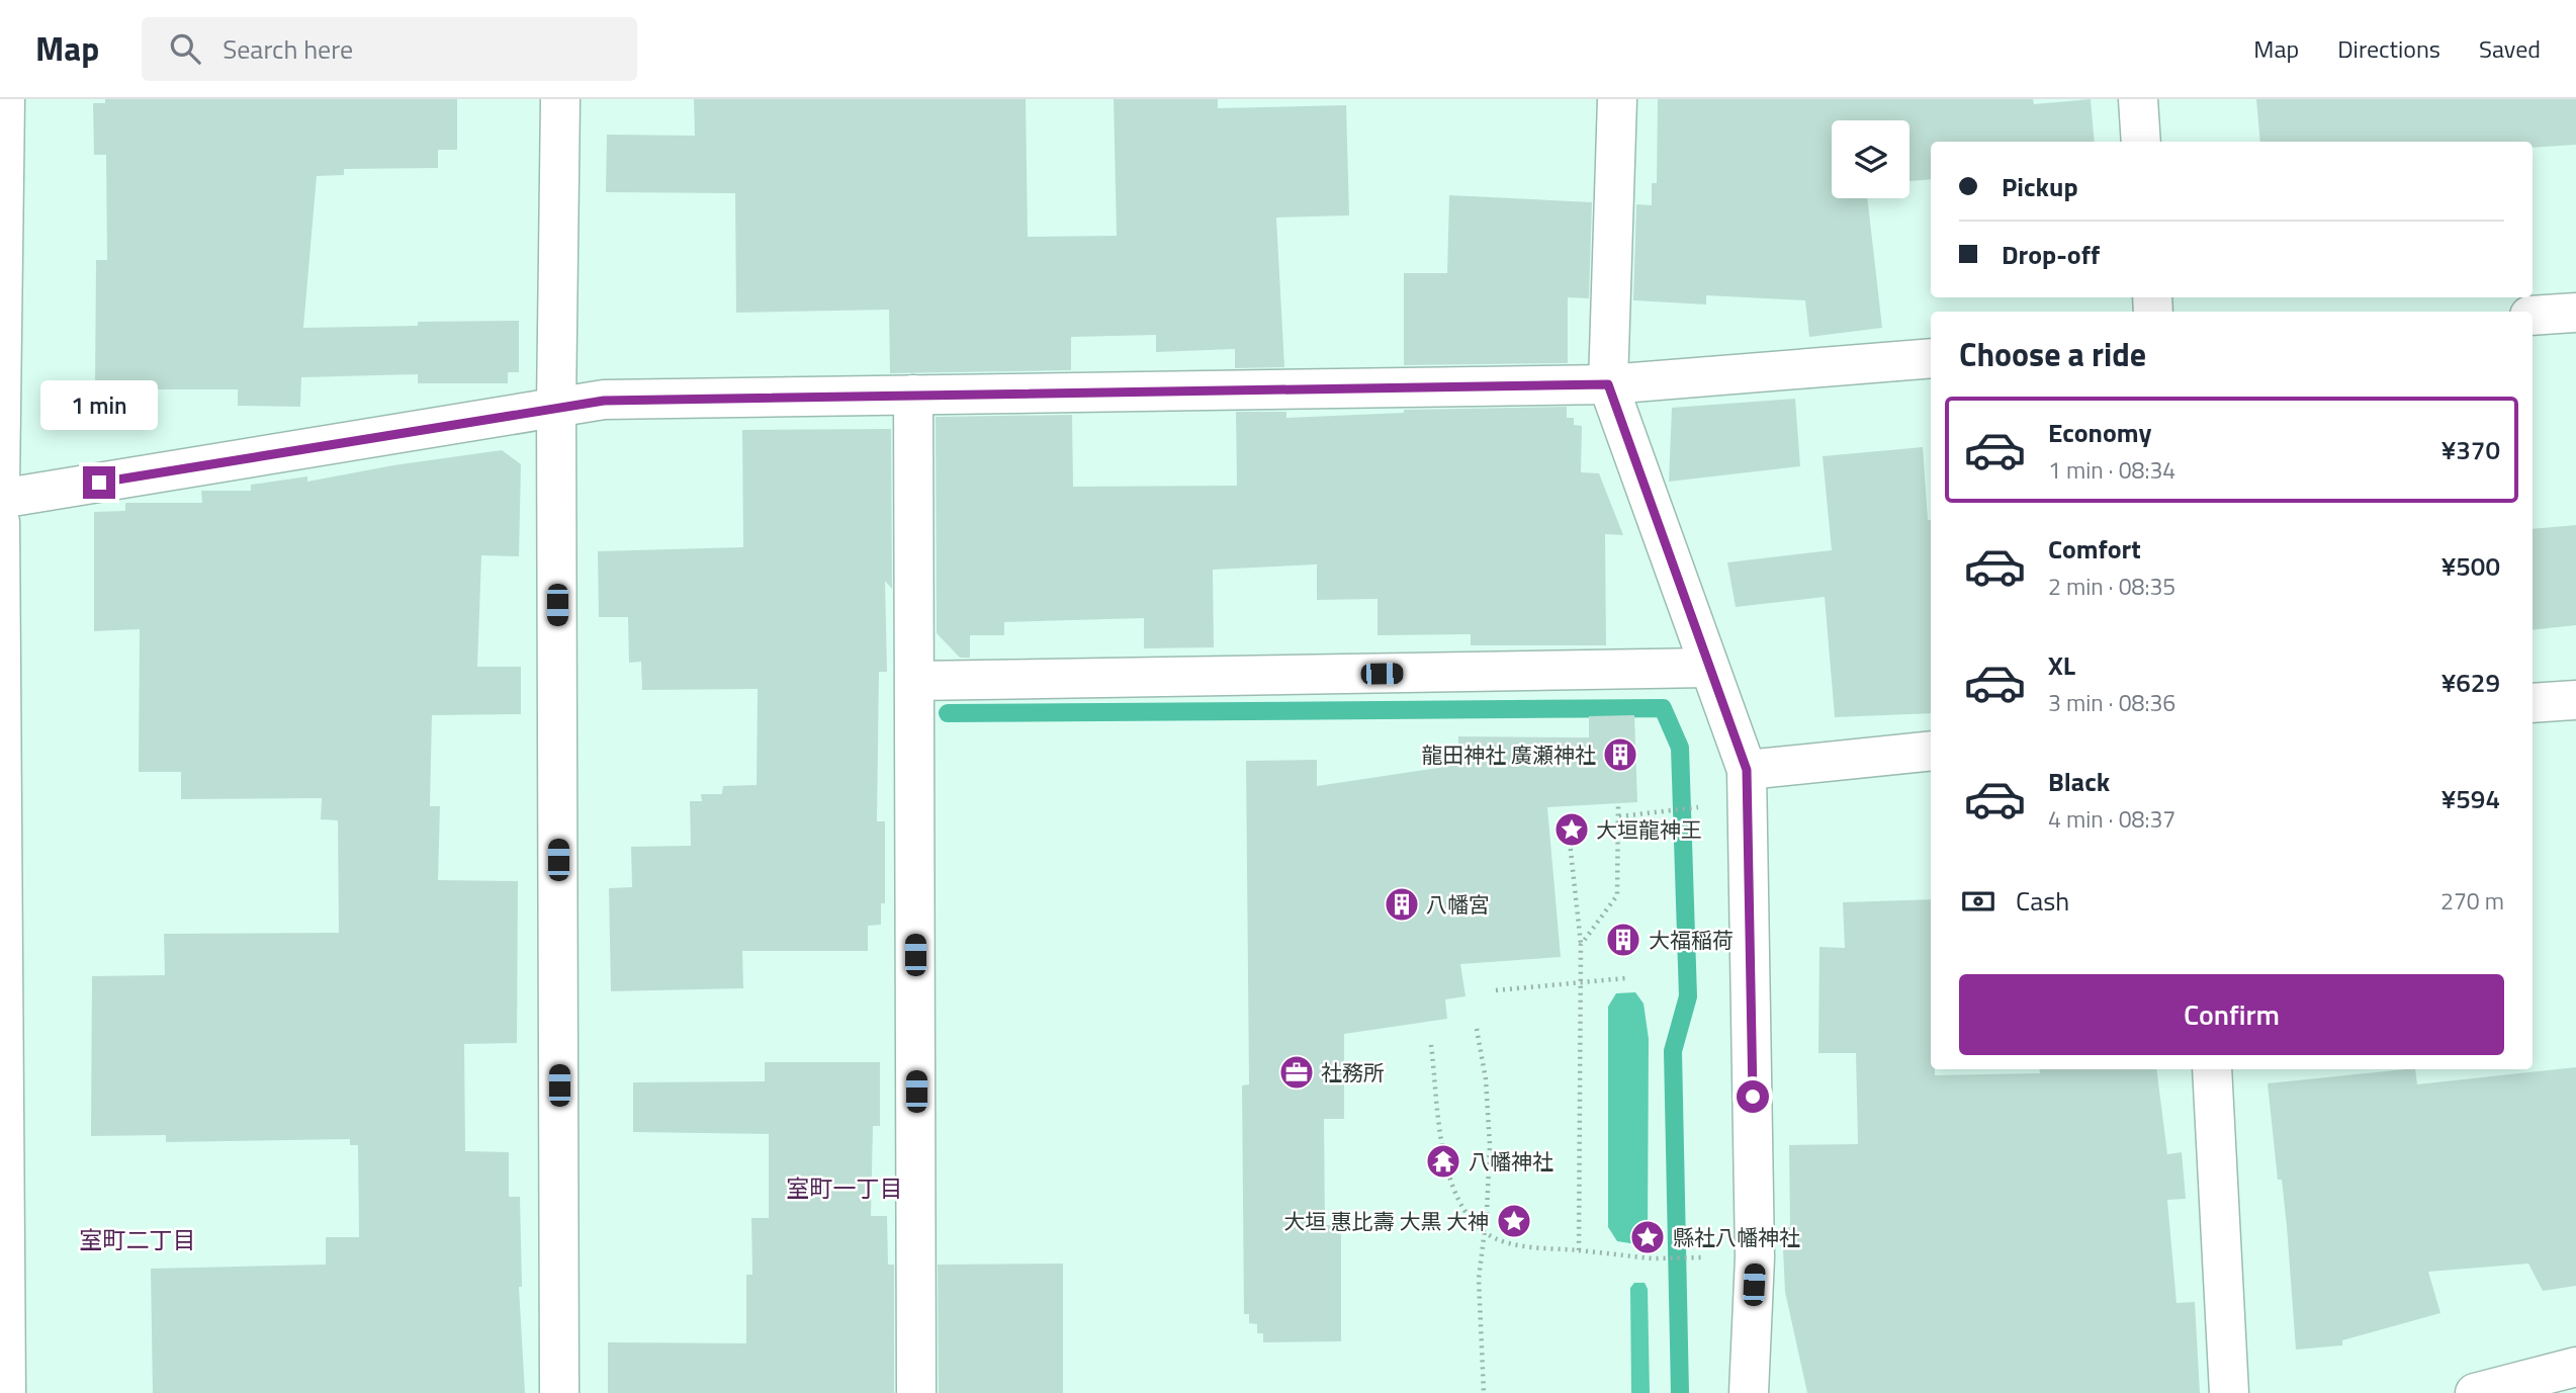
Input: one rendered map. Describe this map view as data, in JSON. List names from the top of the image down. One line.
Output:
{"districts":["室町一丁目","室町二丁目"],"places":{"building":["龍田神社 廣瀬神社","八幡宮","大福稲荷"],"place":["大垣龍神王","大垣 惠比壽 大黒 大神","縣社八幡神社"],"office":["社務所"],"temple":["八幡神社"]},"page":{"header":"Map","search":"Search here","nav":["Map","Directions","Saved"],"banner":["Pickup","Drop-off"],"heading":"Choose a ride","bubble":"1 min","list":[{"name":"Economy","note":"1 min · 08:34","value":"¥370"},{"name":"Comfort","note":"2 min · 08:35","value":"¥500"},{"name":"XL","note":"3 min · 08:36","value":"¥629"},{"name":"Black","note":"4 min · 08:37","value":"¥594"}],"pay":["Cash","270 m"],"buttons":"Confirm"}}
